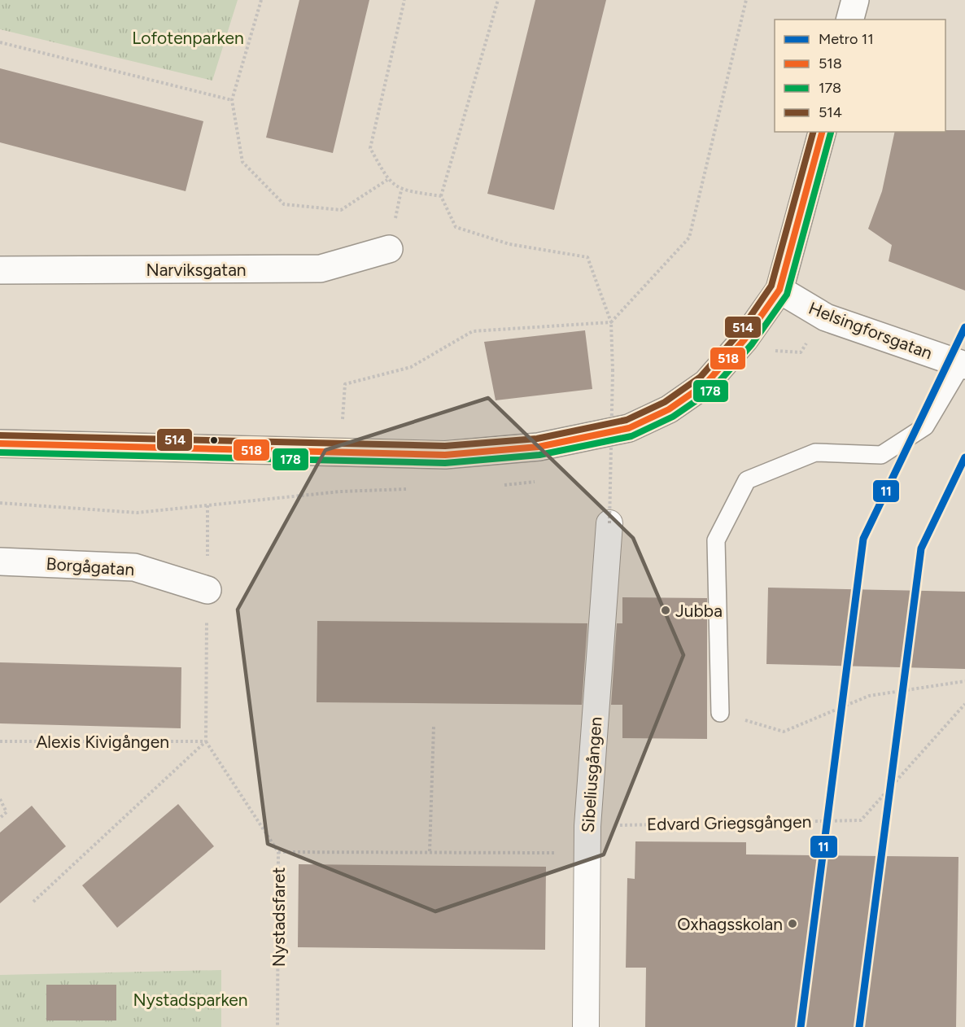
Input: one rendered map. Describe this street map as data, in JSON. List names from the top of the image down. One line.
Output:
{"streets":{"street":["Narviksgatan","Helsingforsgatan","Borgågatan","Sibeliusgången"],"path":["Alexis Kivigången","Edvard Griegsgången","Nystadsfaret"]},"crossings":[["Alexis Kivigången","Nystadsfaret"],["Sibeliusgången","Edvard Griegsgången"]],"parks":["Lofotenparken","Nystadsparken"],"places":["Jubba","Oxhagsskolan"],"lines":["transit line 518","transit line 514","transit line 178","metro line 11"],"legend":["Metro 11","518","178","514"]}
